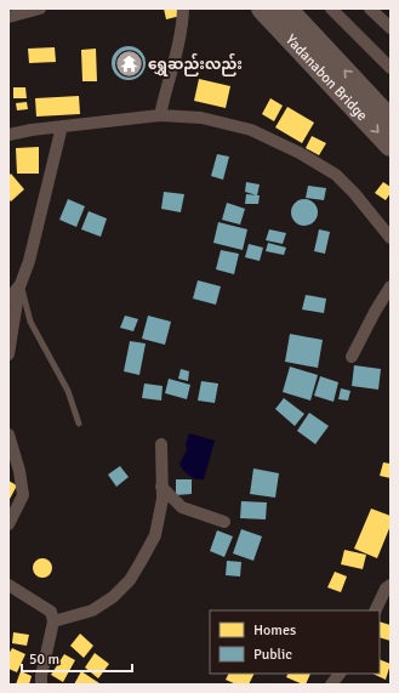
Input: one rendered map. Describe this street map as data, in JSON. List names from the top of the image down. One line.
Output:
{"streets":{"highway":["Yadanabon Bridge"]},"places":{"temple":["ရွှေဆည်းလည်း"]},"legend":["Homes","Public"],"scale_bar":"50 m"}
